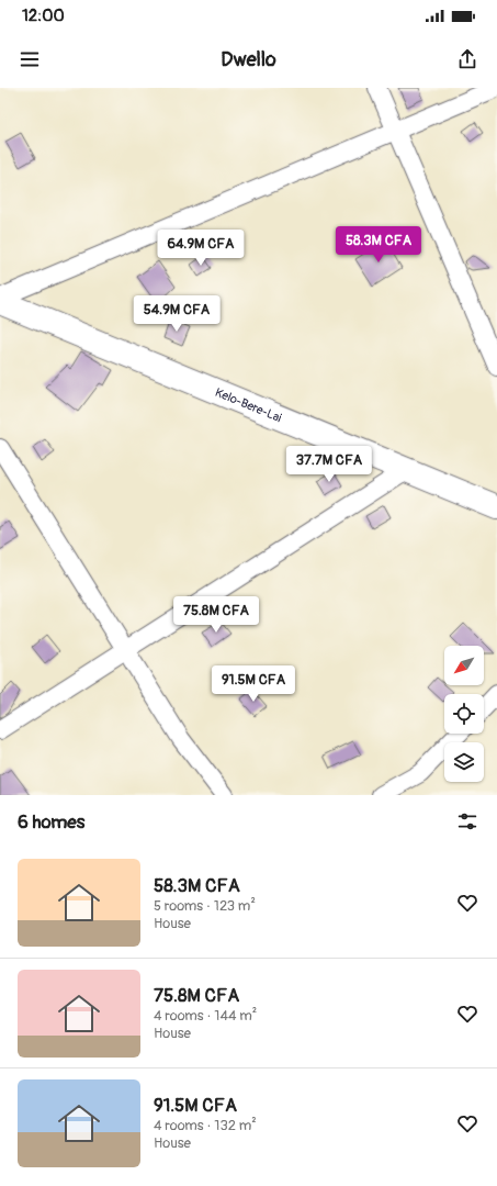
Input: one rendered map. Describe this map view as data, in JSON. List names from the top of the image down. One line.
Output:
{"streets":{"main road":["Kelo-Bere-Lai"]},"north":"bottom left","page":{"status":"12:00","header":"Dwello","price":["58.3M CFA","64.9M CFA","54.9M CFA","37.7M CFA","75.8M CFA","91.5M CFA"],"heading":"6 homes","list":[{"name":"58.3M CFA","note":"5 rooms · 123 m² · House"},{"name":"75.8M CFA","note":"4 rooms · 144 m² · House"},{"name":"91.5M CFA","note":"4 rooms · 132 m² · House"}]}}
